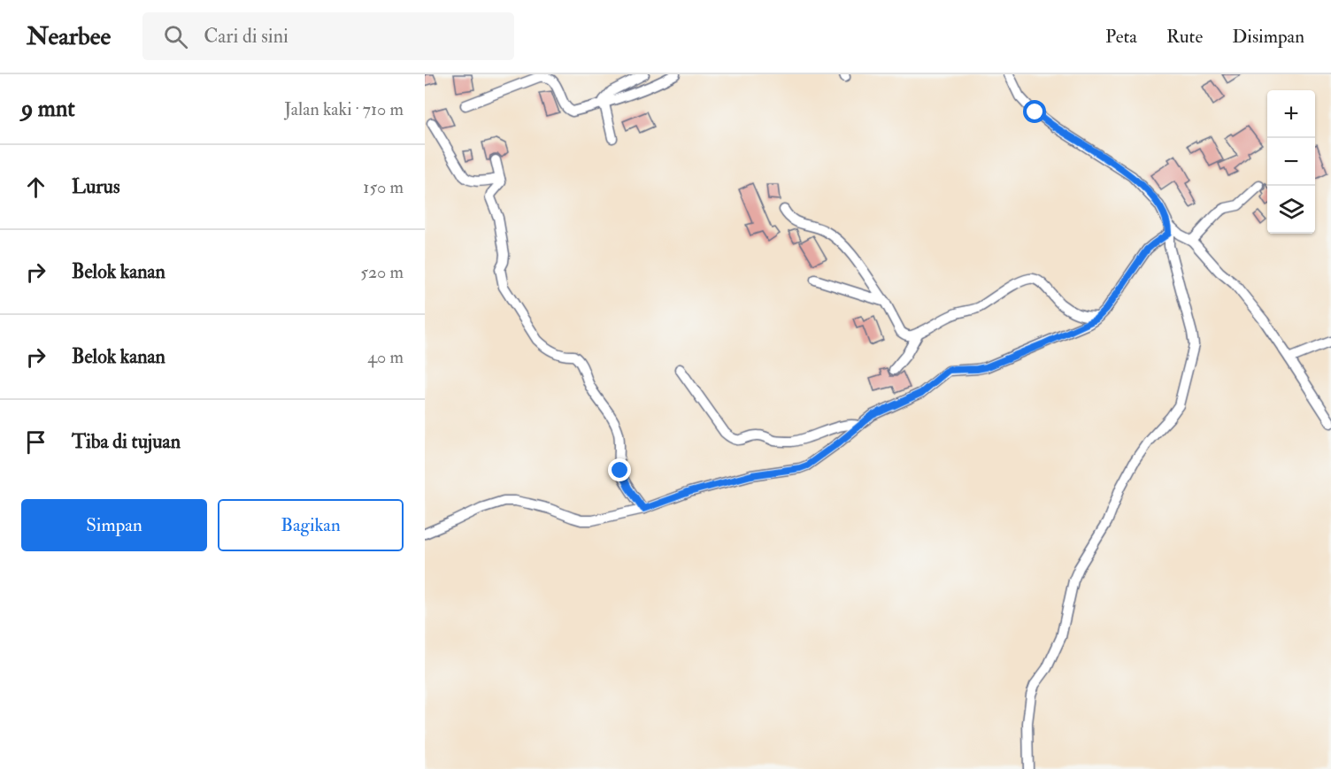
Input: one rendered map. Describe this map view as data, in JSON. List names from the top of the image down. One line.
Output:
{"page":{"header":"Nearbee","search":"Cari di sini","nav":["Peta","Rute","Disimpan"],"heading":["9 mnt","Jalan kaki · 710 m"],"map_buttons":["+","−"],"list":[["Lurus","150 m"],["Belok kanan","520 m"],["Belok kanan","40 m"],"Tiba di tujuan"],"buttons":["Simpan","Bagikan"]}}
